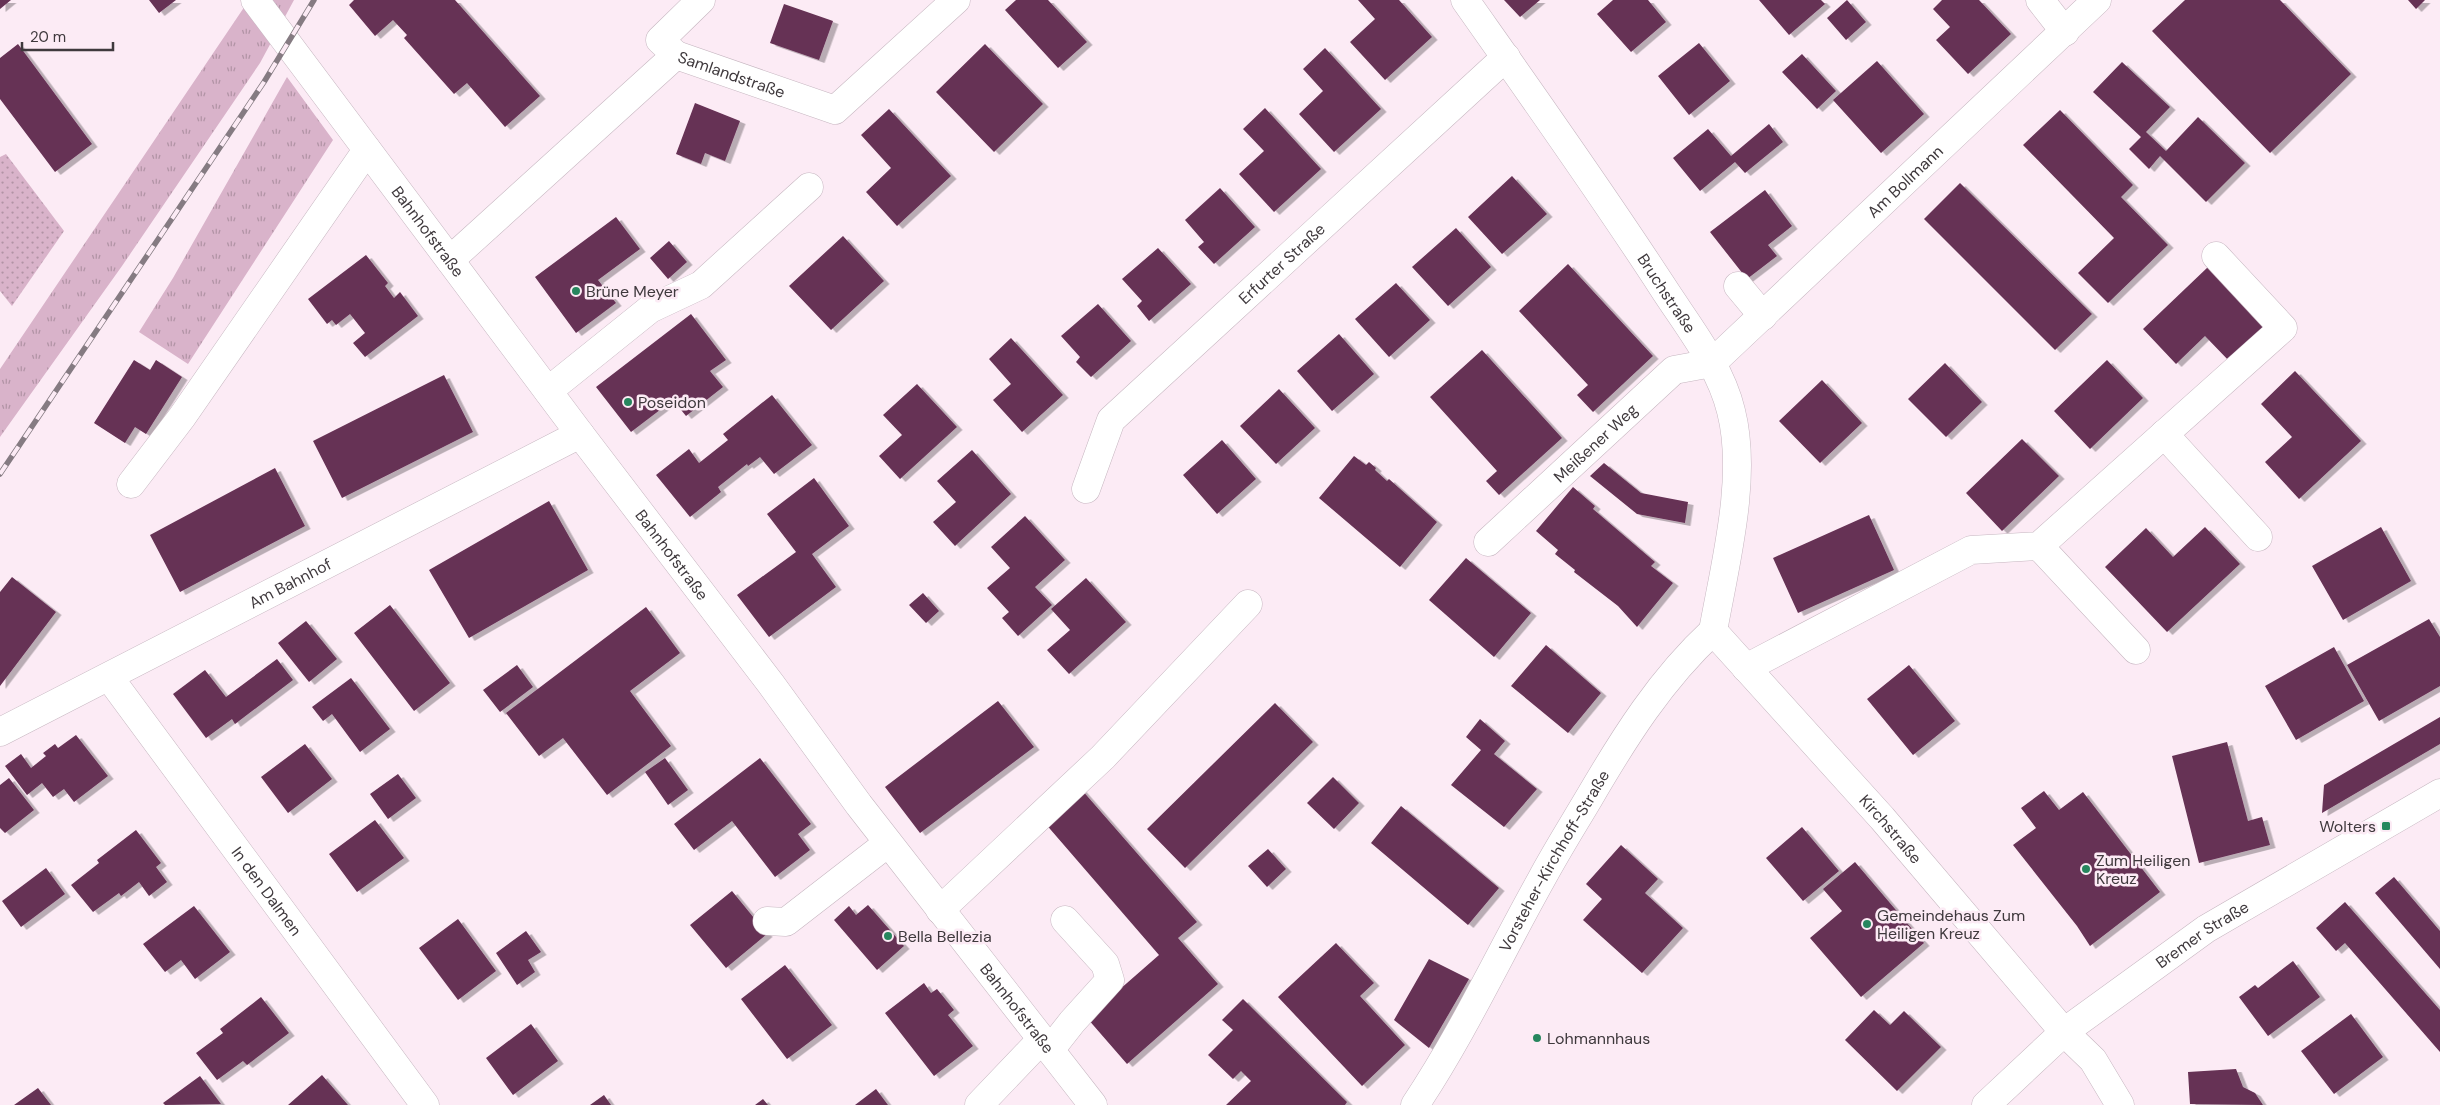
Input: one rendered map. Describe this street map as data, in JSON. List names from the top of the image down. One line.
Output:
{"streets":{"street":["Samlandstraße","Am Bollmann","Bahnhofstraße","Erfurter Straße","Bruchstraße","Meißener Weg","Am Bahnhof","Kirchstraße","Vorsteher-Kirchhoff-Straße","In den Dalmen","Bremer Straße"]},"crossings":[["Samlandstraße","Bahnhofstraße"],["Am Bollmann","Bruchstraße"],["Am Bollmann","Meißener Weg"],["Bahnhofstraße","Am Bahnhof"],["Erfurter Straße","Bruchstraße"],["Bruchstraße","Meißener Weg"],["Bruchstraße","Kirchstraße"],["Bruchstraße","Vorsteher-Kirchhoff-Straße"],["Am Bahnhof","In den Dalmen"],["Kirchstraße","Vorsteher-Kirchhoff-Straße"],["Kirchstraße","Bremer Straße"]],"places":{"other":["Brüne Meyer","Poseidon","Zum Heiligen Kreuz","Gemeindehaus Zum Heiligen Kreuz","Bella Bellezia","Lohmannhaus"],"transit":["Wolters"]},"scale_bar":"20 m"}
